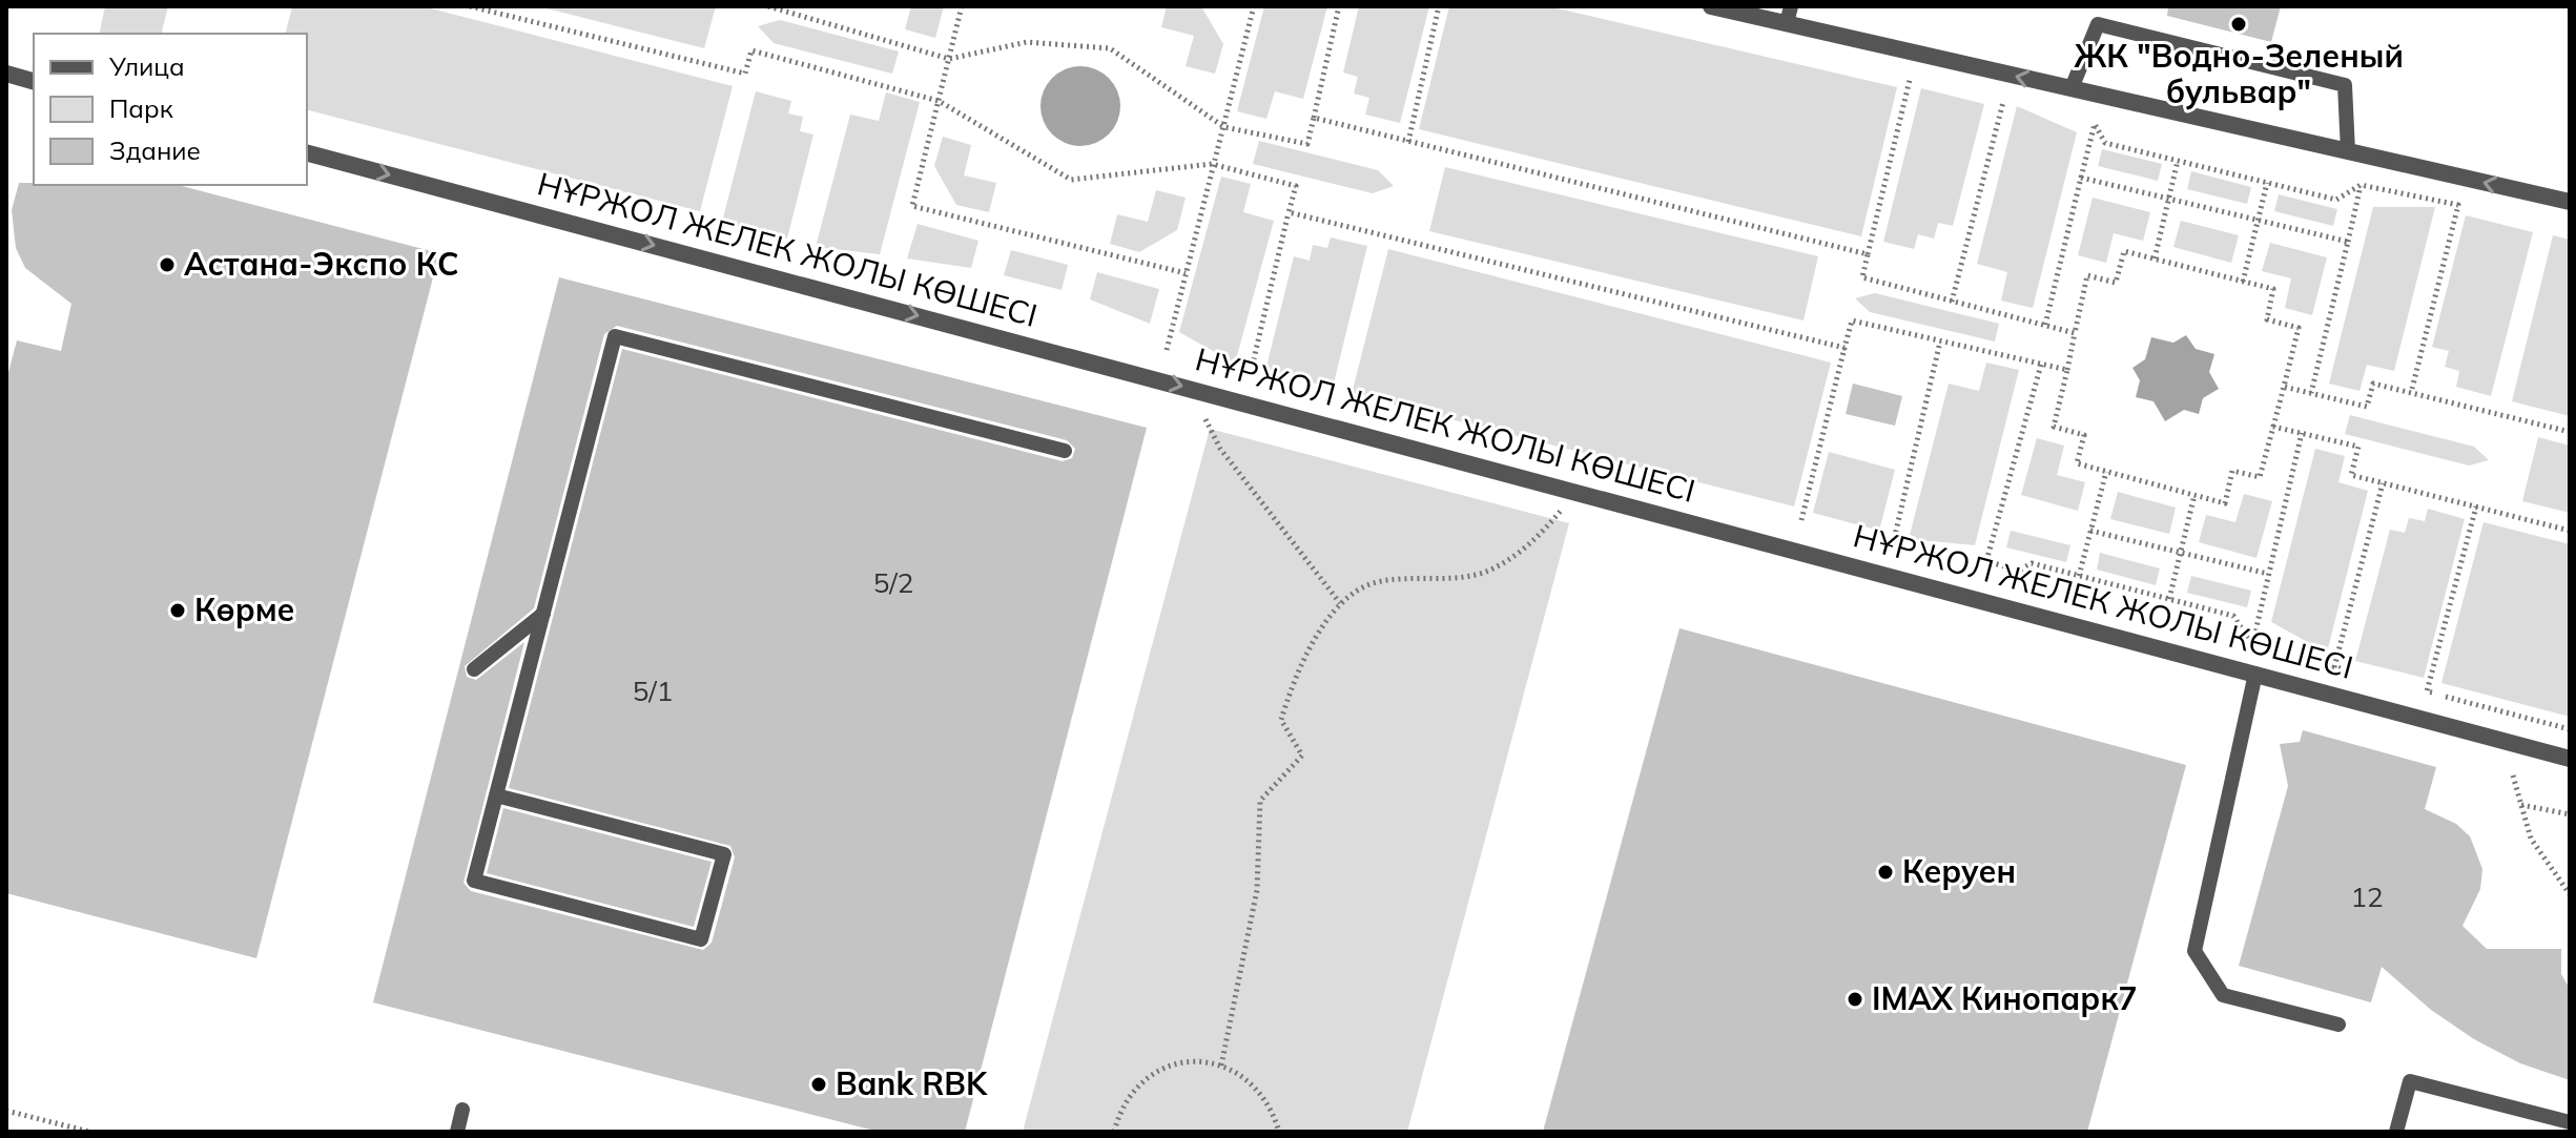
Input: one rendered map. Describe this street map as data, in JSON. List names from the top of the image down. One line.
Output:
{"streets":{"street":["НҰРЖОЛ ЖЕЛЕК ЖОЛЫ КӨШЕСІ"]},"one_way":["НҰРЖОЛ ЖЕЛЕК ЖОЛЫ КӨШЕСІ"],"places":["ЖК \"Водно-Зеленый бульвар\"","Астана-Экспо КС","Көрме","Керуен","IMAX Кинопарк7","Bank RBK"],"house_numbers":["5/2","5/1","12"],"legend":["Улица","Парк","Здание"]}
